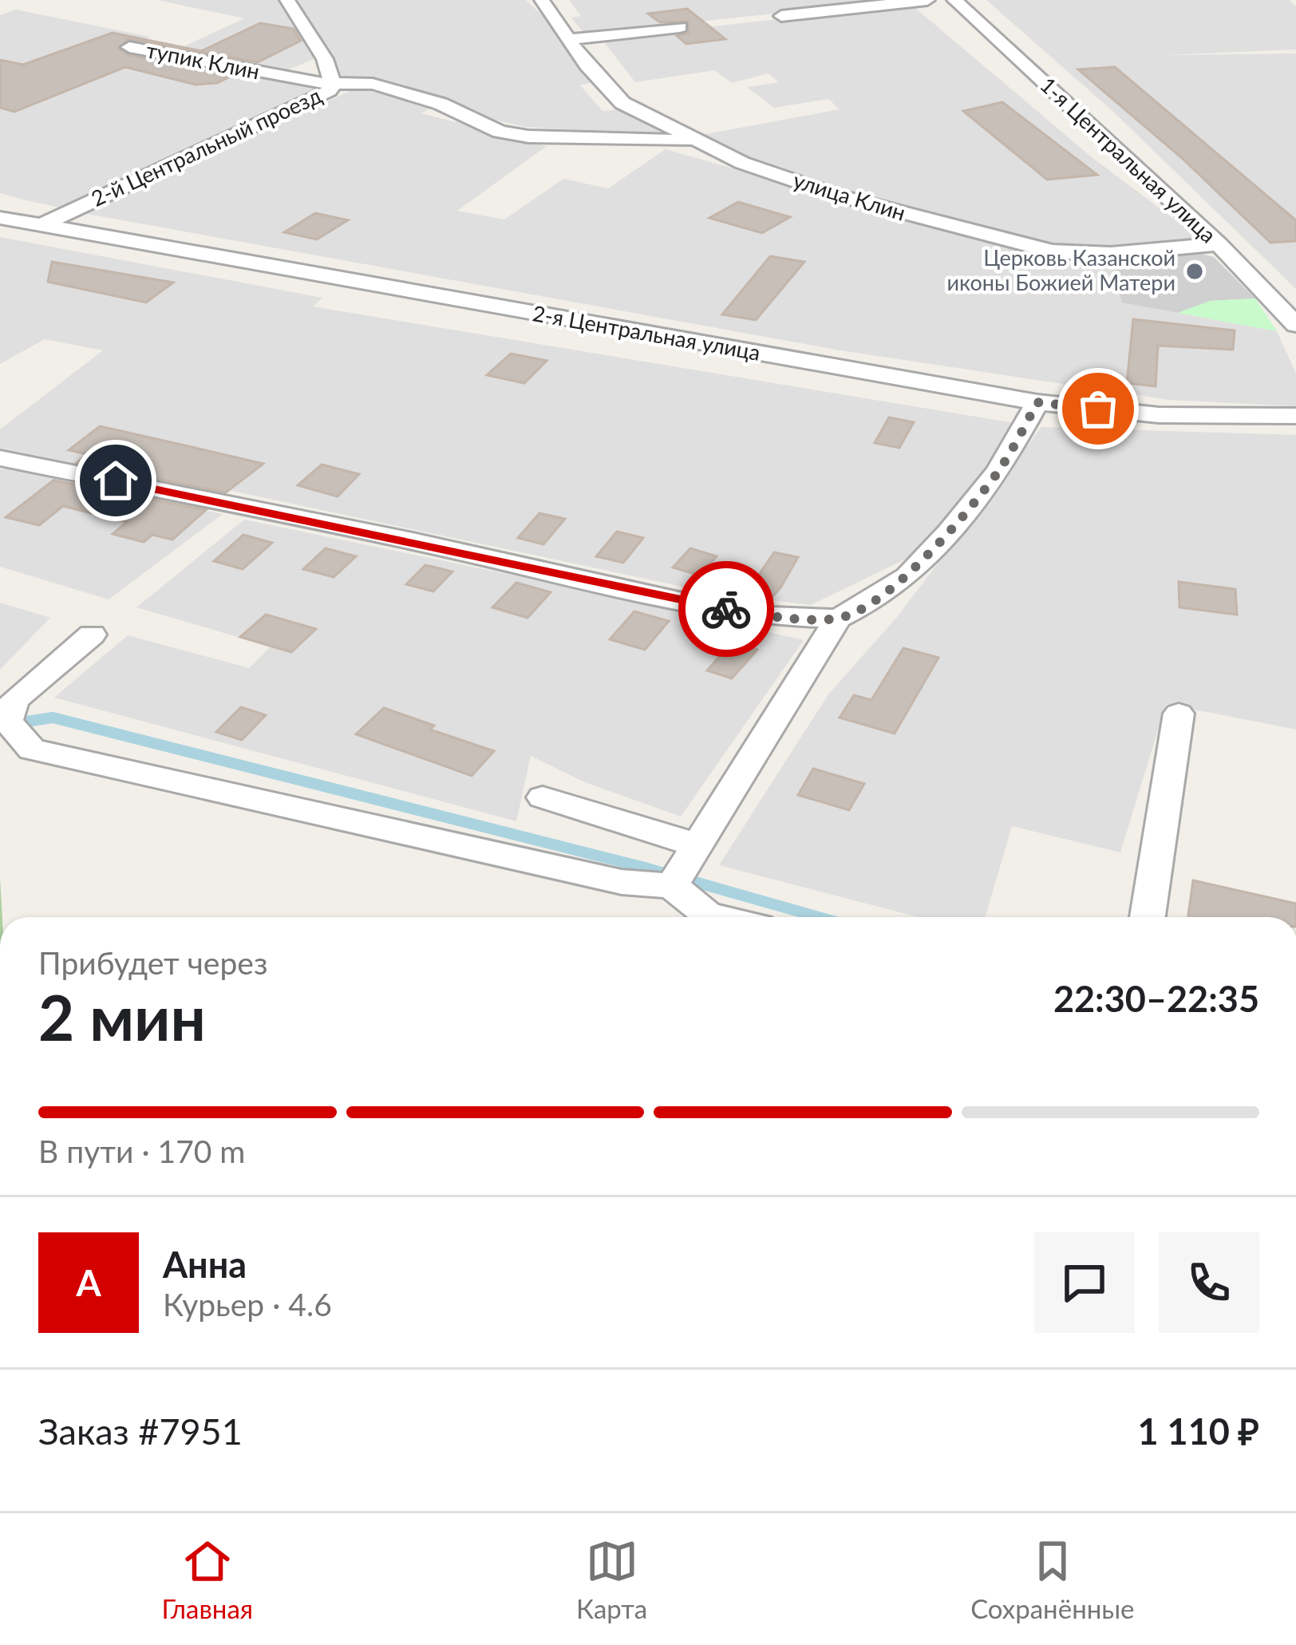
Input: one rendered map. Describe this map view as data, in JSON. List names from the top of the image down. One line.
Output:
{"streets":{"street":["тупик Клин","2-й Центральный проезд","1-я Центральная улица","улица Клин","2-я Центральная улица"]},"crossings":[["тупик Клин","2-й Центральный проезд"],["тупик Клин","улица Клин"],["2-й Центральный проезд","2-я Центральная улица"],["1-я Центральная улица","улица Клин"]],"places":["Церковь Казанской иконы Божией Матери"],"page":{"heading":["2 мин","Прибудет через","22:30–22:35"],"panel":["Анна","Курьер · 4.6","Заказ #7951","1 110 ₽"],"bar":"В пути · 170 m","round":"А","tabs":["Главная","Карта","Сохранённые"]}}
